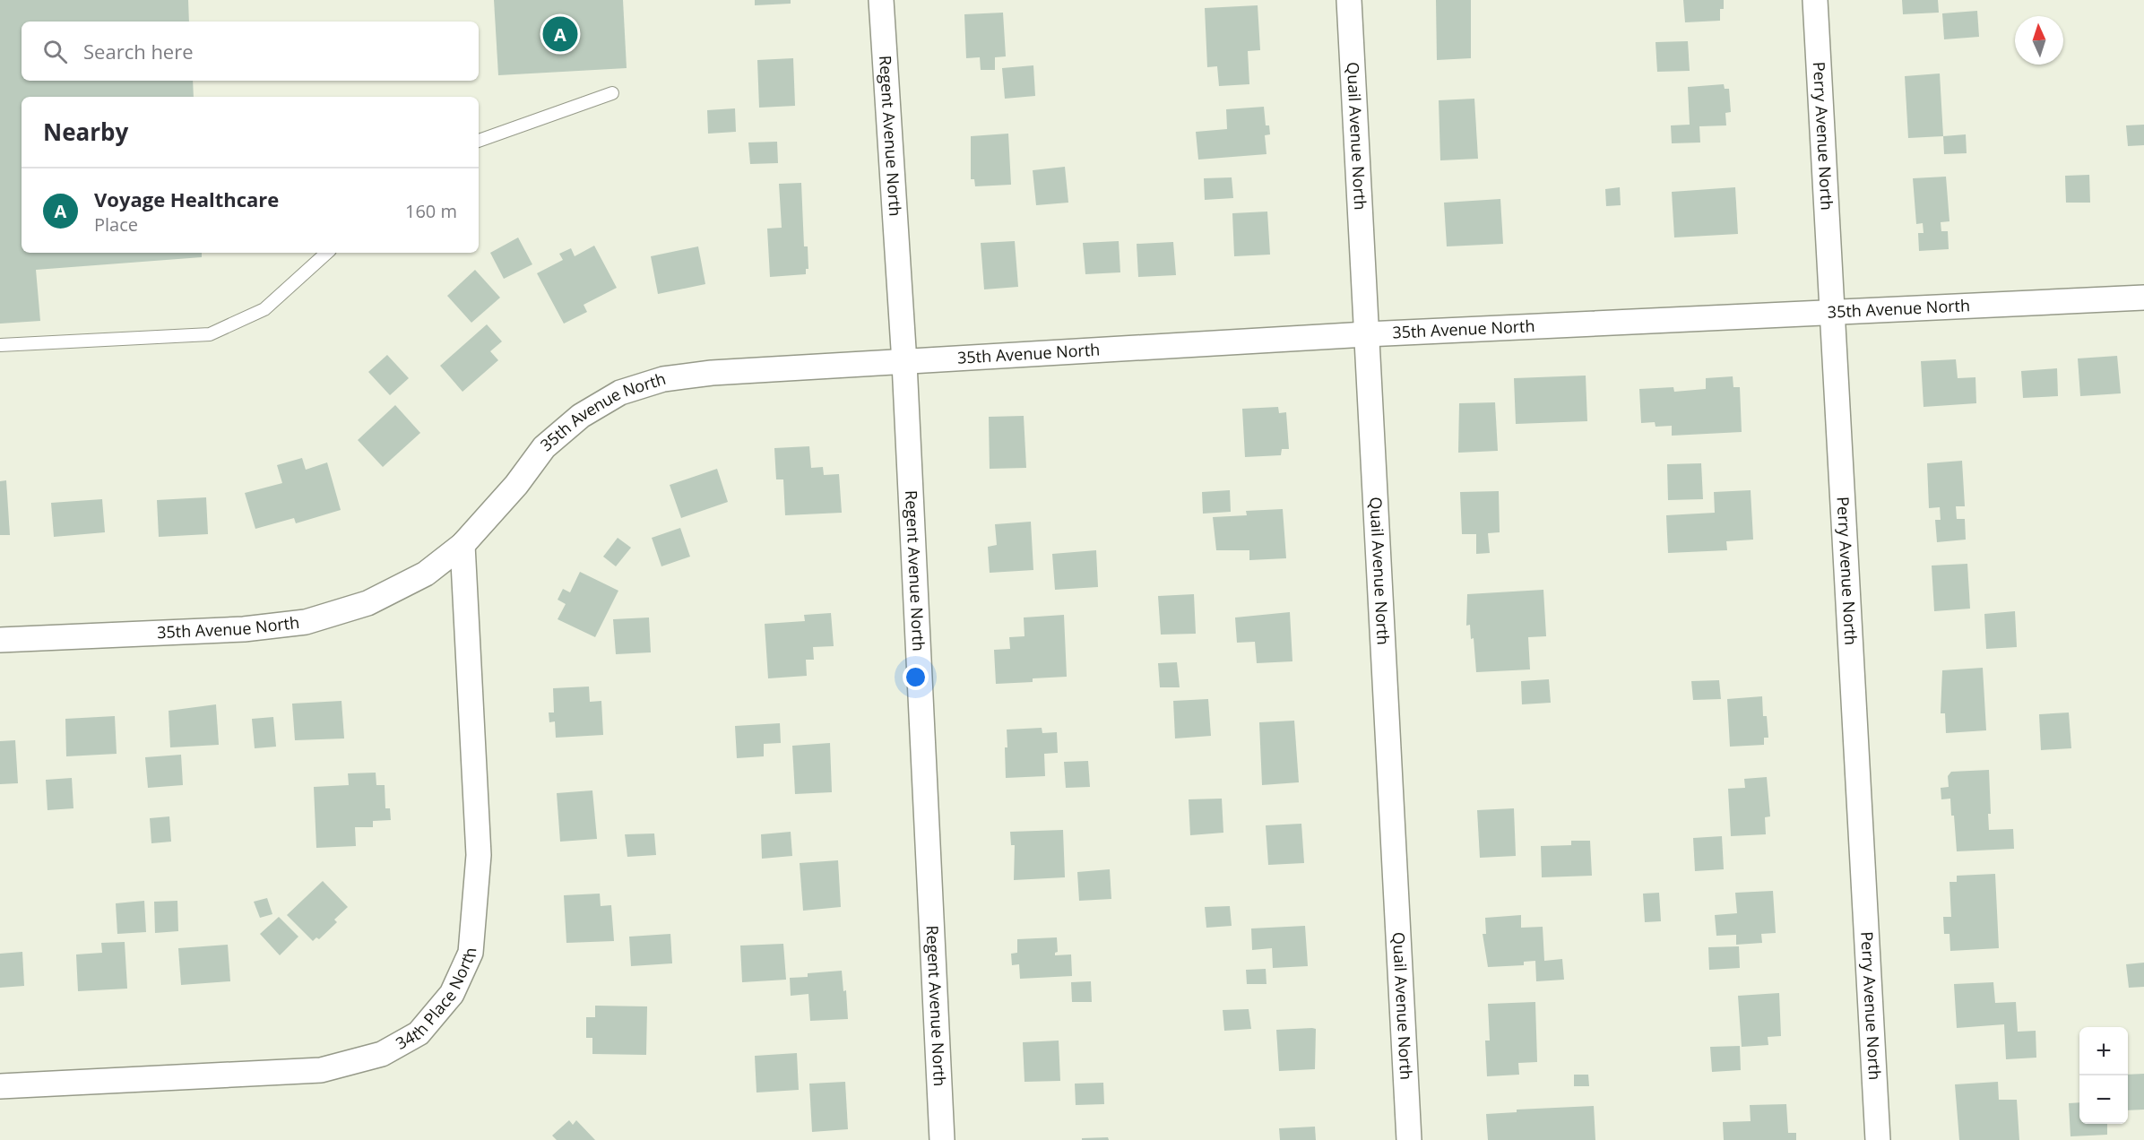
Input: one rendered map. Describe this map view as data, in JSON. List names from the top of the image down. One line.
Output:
{"streets":{"street":["Regent Avenue North","Quail Avenue North","Perry Avenue North","35th Avenue North","34th Place North"]},"crossings":[["Regent Avenue North","35th Avenue North"],["Quail Avenue North","35th Avenue North"],["Perry Avenue North","35th Avenue North"],["35th Avenue North","34th Place North"]],"north":"top","page":{"pins":"A","search":"Search here","heading":"Nearby","list":[{"mark":"A","name":"Voyage Healthcare","note":"Place","value":"160 m"}],"map_buttons":["+","−"]}}
